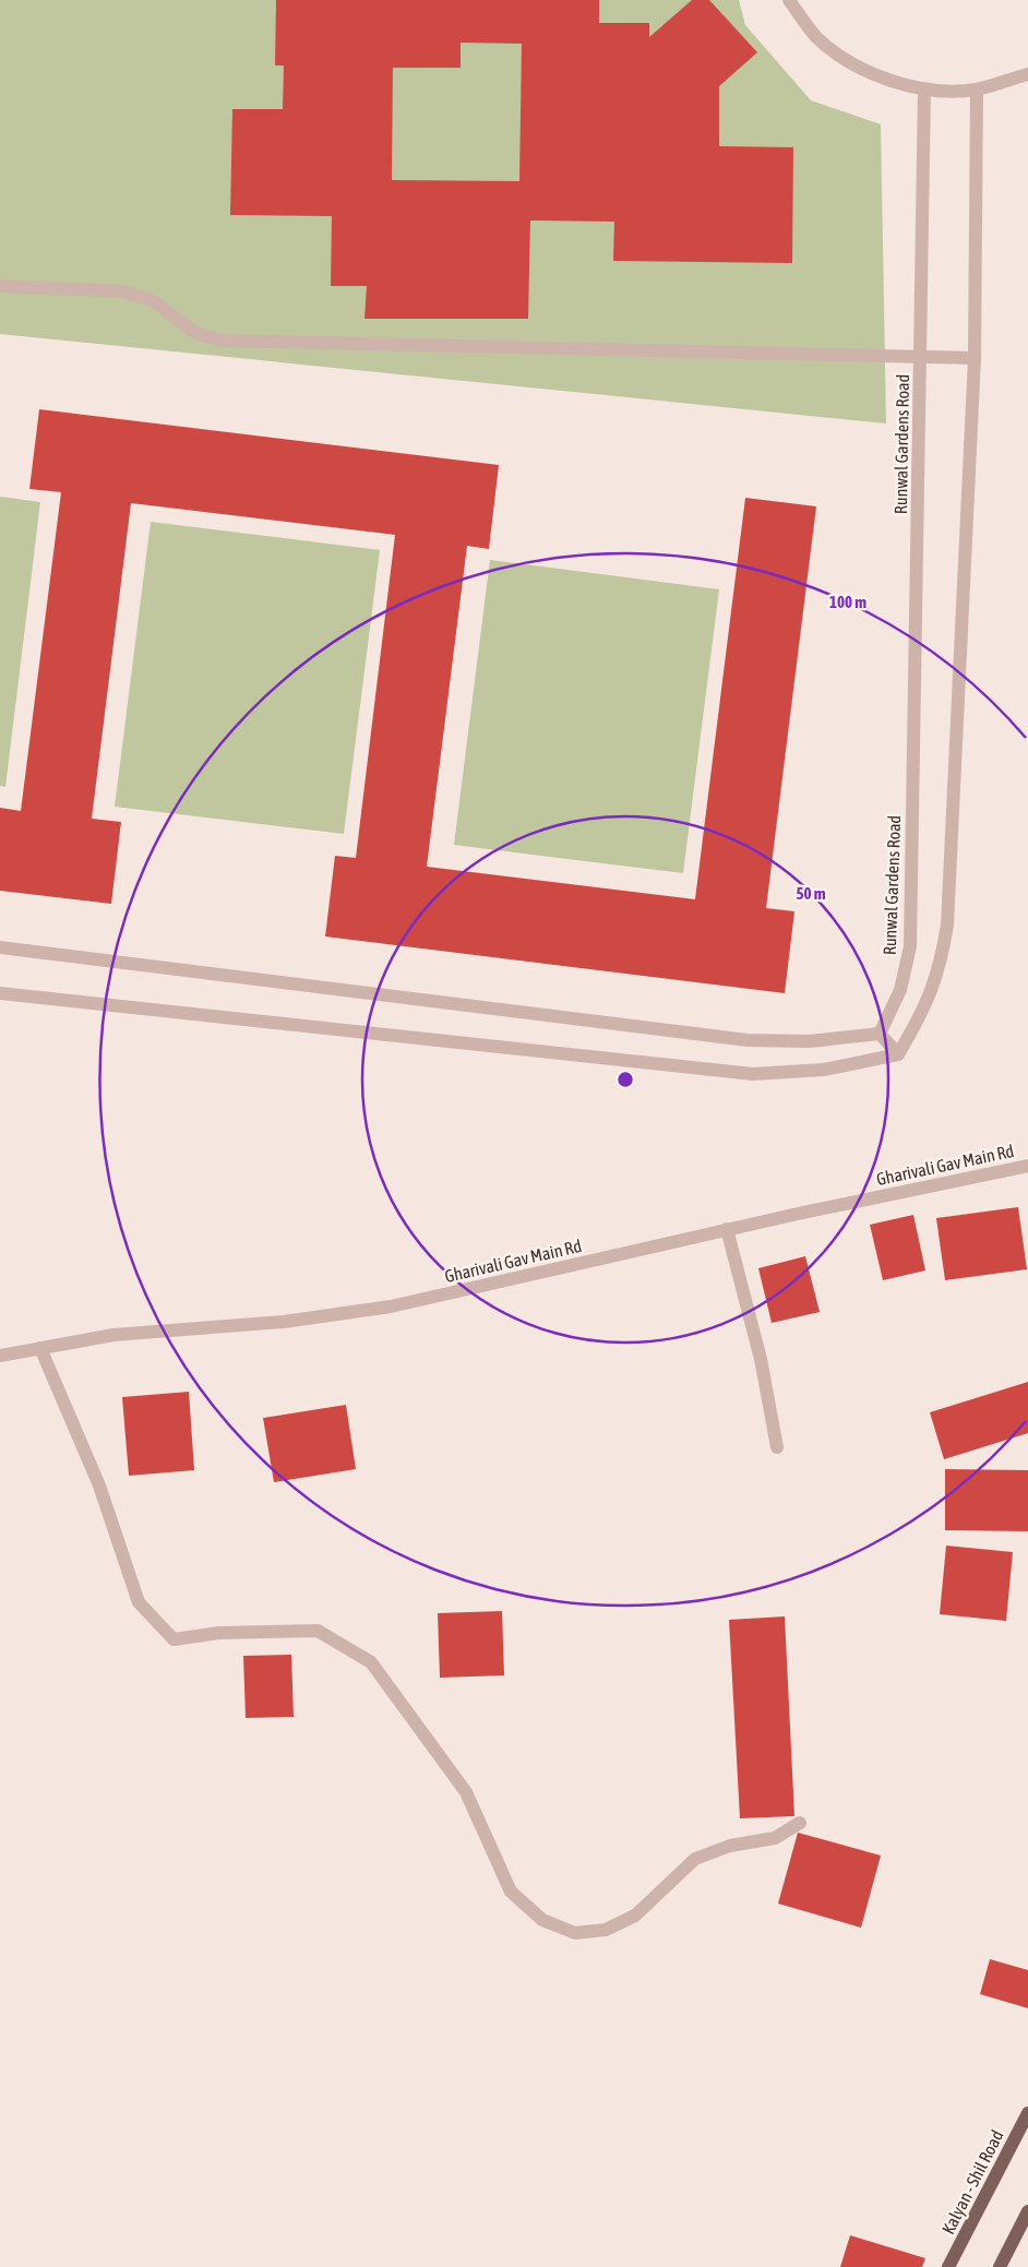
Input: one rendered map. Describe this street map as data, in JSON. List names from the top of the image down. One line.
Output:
{"streets":{"main road":["Kalyan - Shil Road"],"street":["Runwal Gardens Road","Gharivali Gav Main Rd"]},"rings":["100 m","50 m"]}
